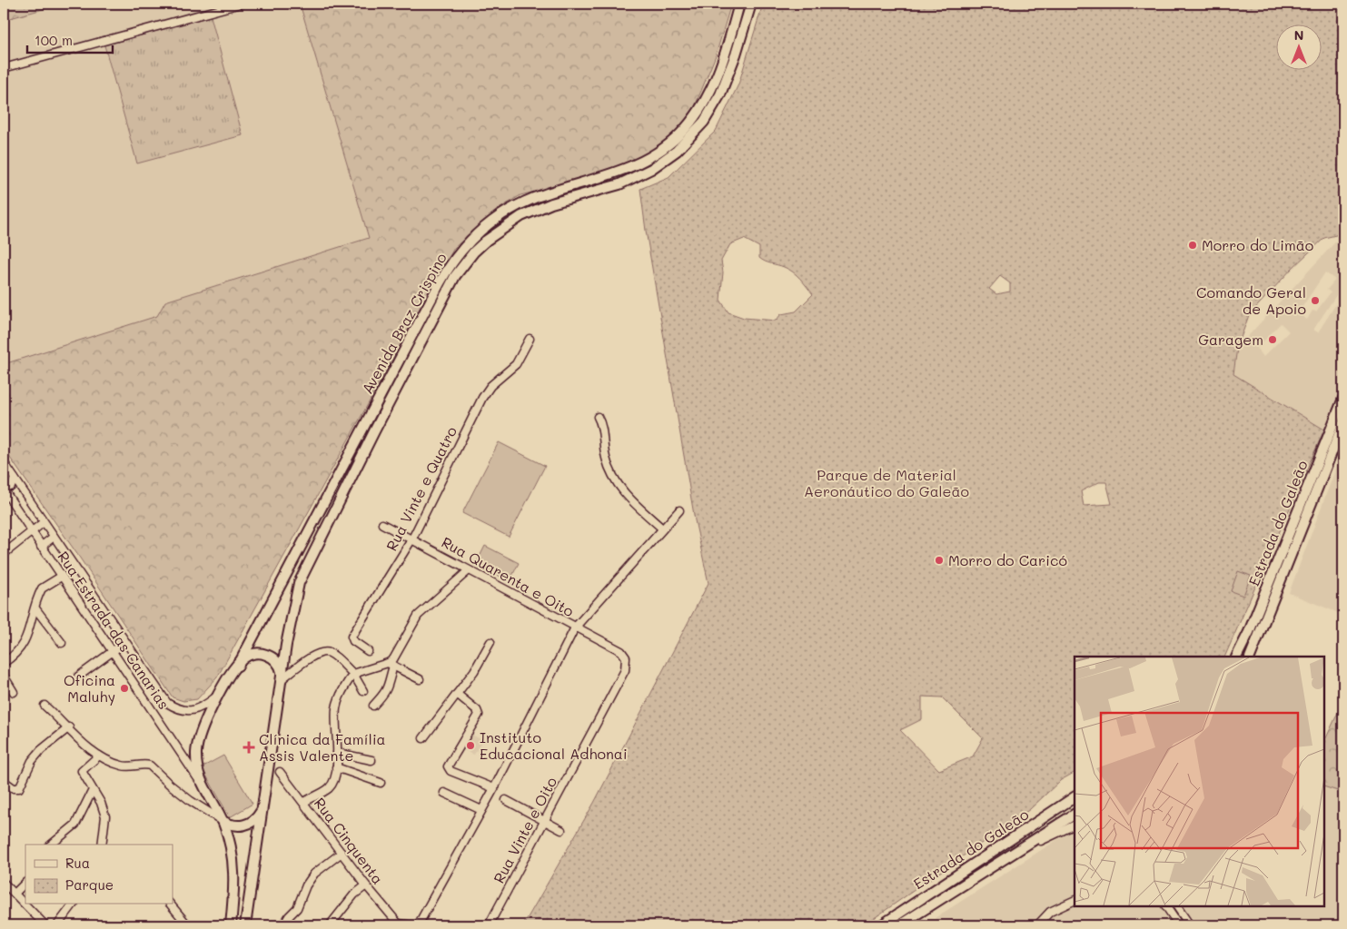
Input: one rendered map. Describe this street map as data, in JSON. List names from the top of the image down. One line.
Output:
{"streets":{"main road":["Avenida Braz Crispino","Estrada do Galeão"],"street":["Rua Vinte e Quatro","Rua Quarenta e Oito","Rua Estrada das Canarias","Rua Vinte e Oito","Rua Cinquenta"]},"crossings":[["Avenida Braz Crispino","Rua Estrada das Canarias"],["Rua Vinte e Quatro","Rua Quarenta e Oito"],["Rua Quarenta e Oito","Rua Vinte e Oito"]],"parks":["Parque de Material Aeronáutico do Galeão"],"places":{"other":["Morro do Limão","Comando Geral de Apoio","Garagem","Morro do Caricó","Oficina Maluhy","Instituto Educacional Adhonai"],"health":["Clínica da Família Assis Valente"]},"legend":["Rua","Parque"],"scale_bar":"100 m","north":"top"}
